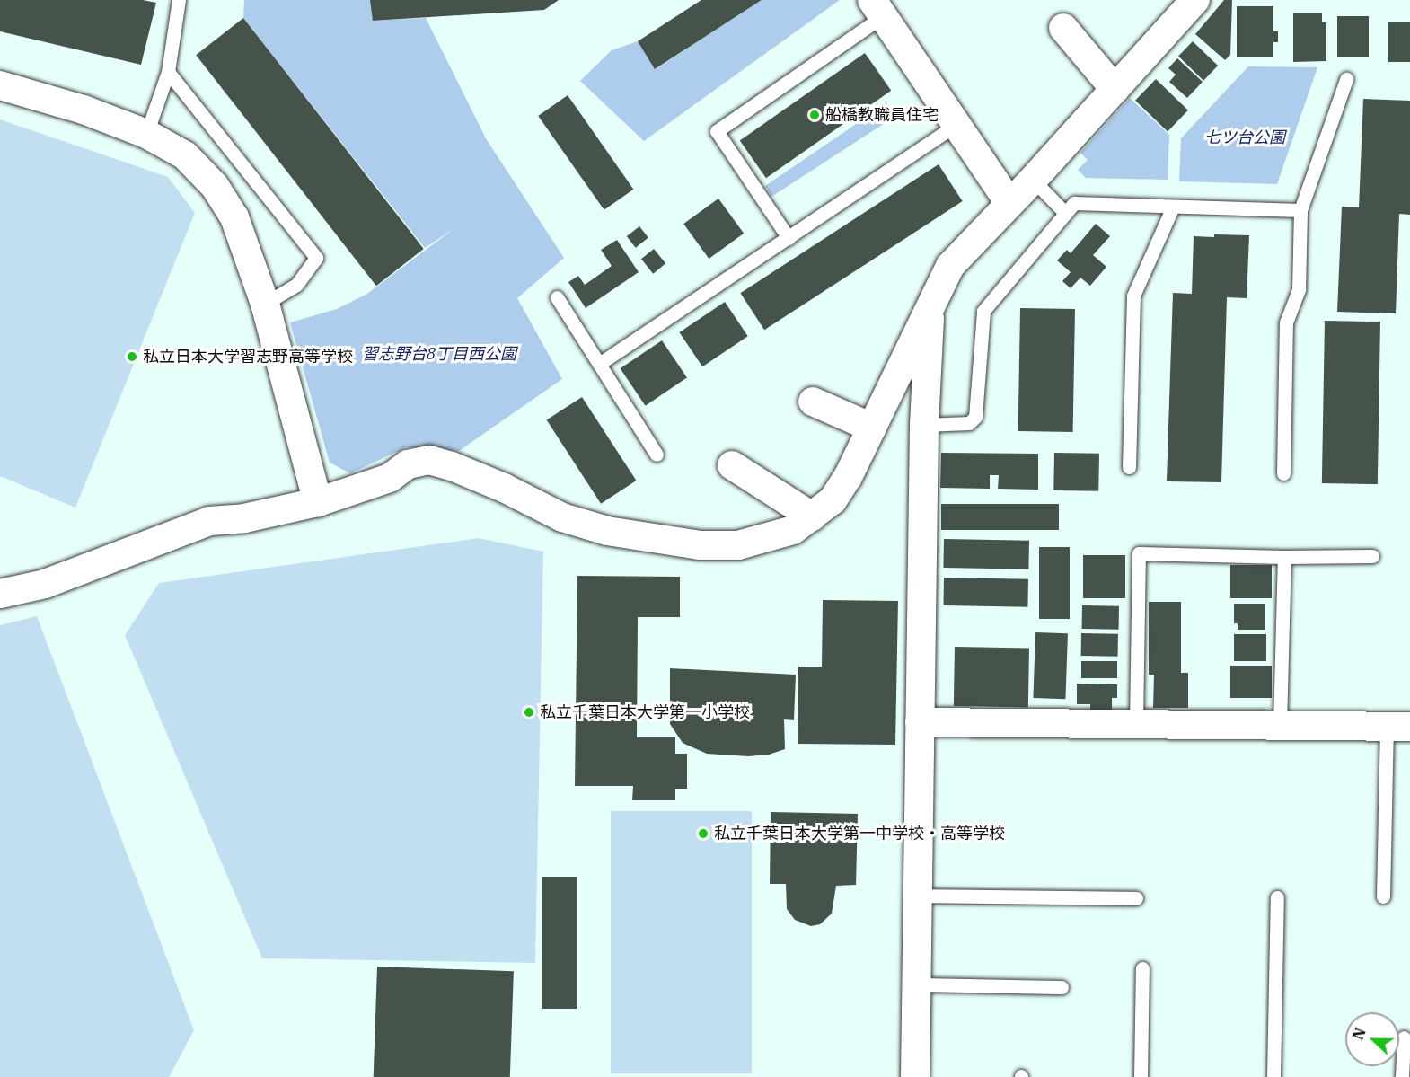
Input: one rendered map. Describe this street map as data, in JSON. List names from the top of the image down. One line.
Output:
{"parks":["七ツ台公園","習志野台8丁目西公園"],"places":["船橋教職員住宅","私立日本大学習志野高等学校","私立千葉日本大学第一小学校","私立千葉日本大学第一中学校・高等学校"],"north":"left"}
